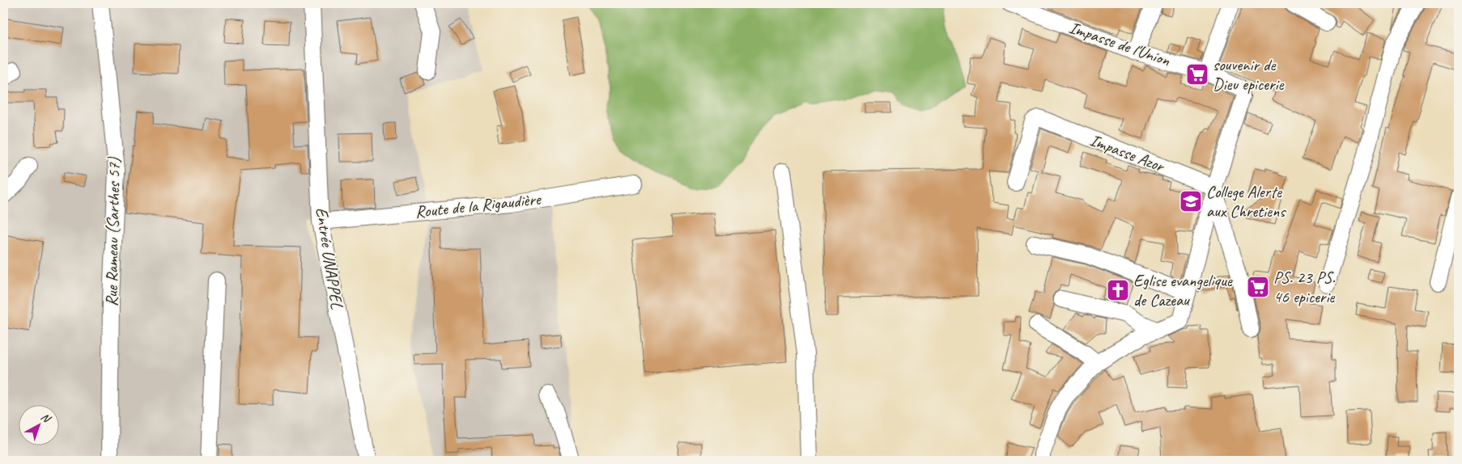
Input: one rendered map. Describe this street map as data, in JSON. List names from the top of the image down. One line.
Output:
{"streets":{"street":["Impasse de l'Union","Impasse Azor","Route de la Rigaudière","Rue Rameau (Sarthes 57)","Entrée UNAPPEL"]},"crossings":[["Impasse de l'Union","Impasse Azor"],["Route de la Rigaudière","Entrée UNAPPEL"]],"places":{"supermarket":["souvenir de Dieu epicerie","PS. 23 PS. 46 epicerie"],"school or university":["College Alerte aux Chretiens"],"church":["Eglise evangelique de Cazeau"]},"north":"top right"}
